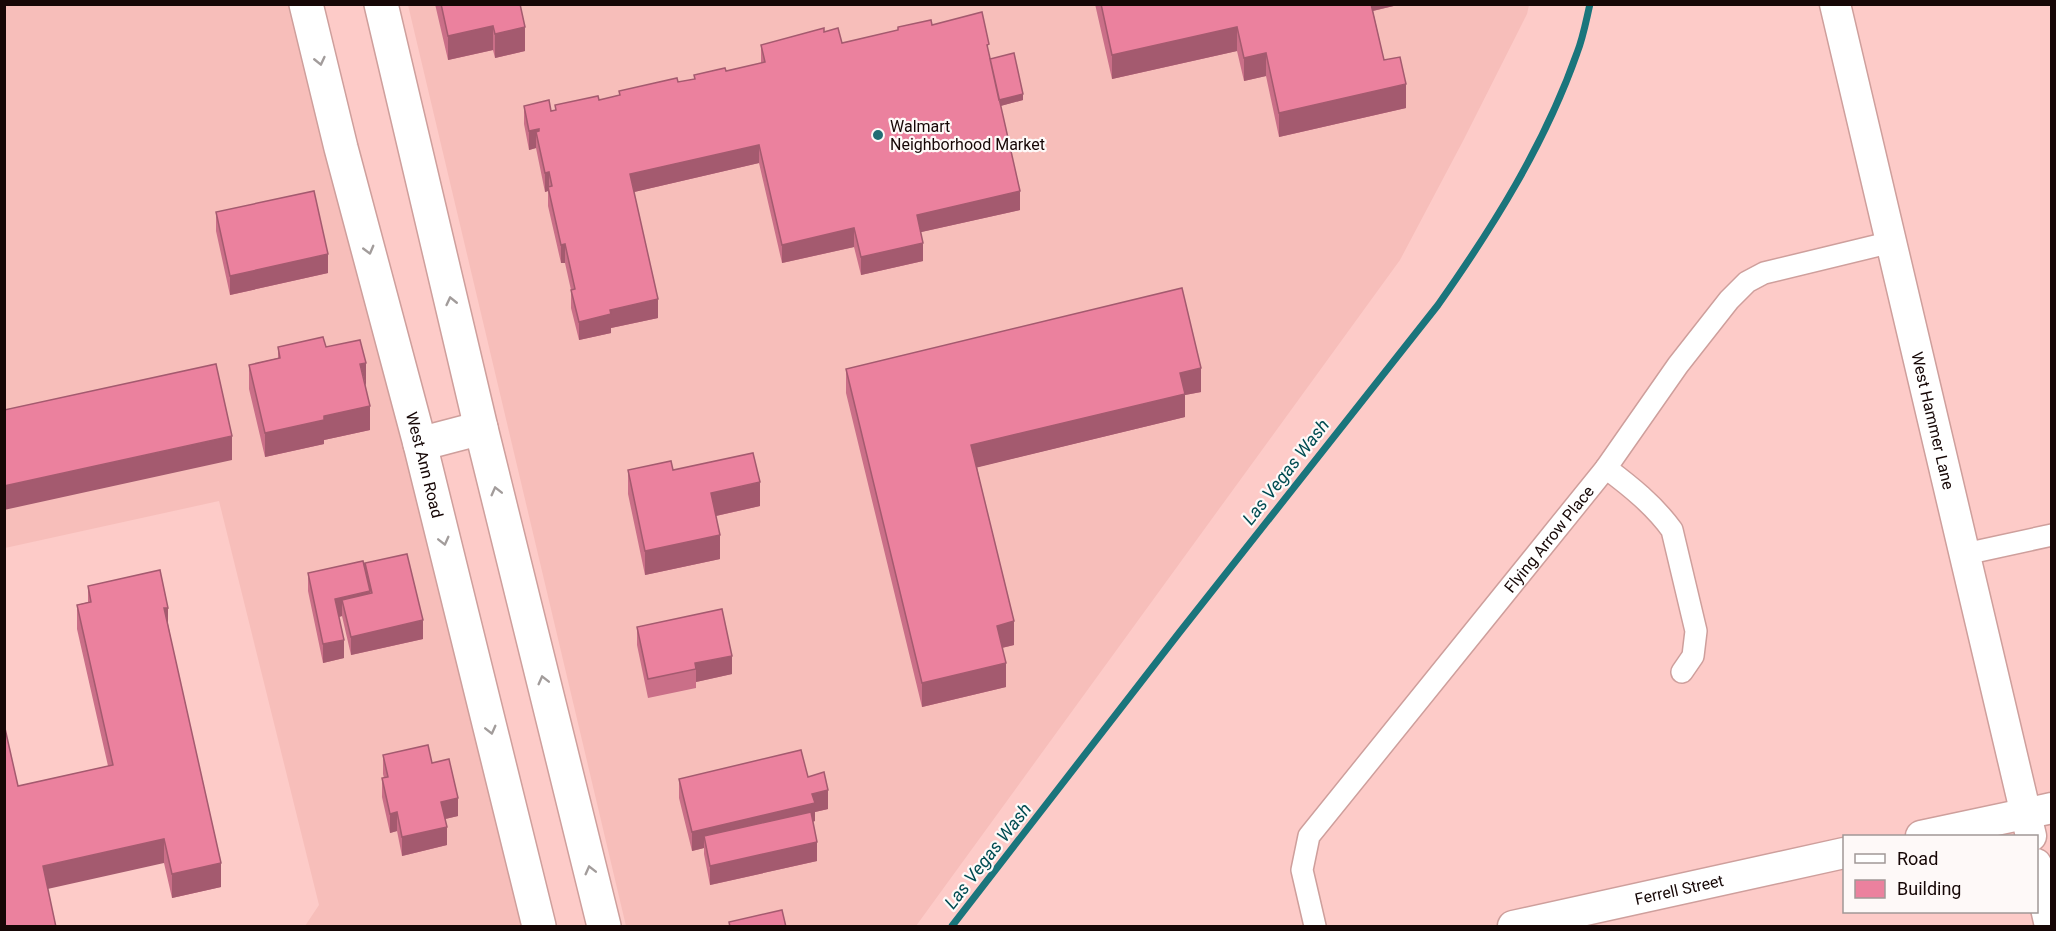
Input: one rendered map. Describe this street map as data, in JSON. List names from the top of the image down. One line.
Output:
{"streets":{"main road":["West Ann Road"],"street":["West Hammer Lane","Flying Arrow Place","Ferrell Street"]},"crossings":[["West Hammer Lane","Flying Arrow Place"]],"water":["Las Vegas Wash"],"places":["Walmart Neighborhood Market"],"legend":["Road","Building"]}
